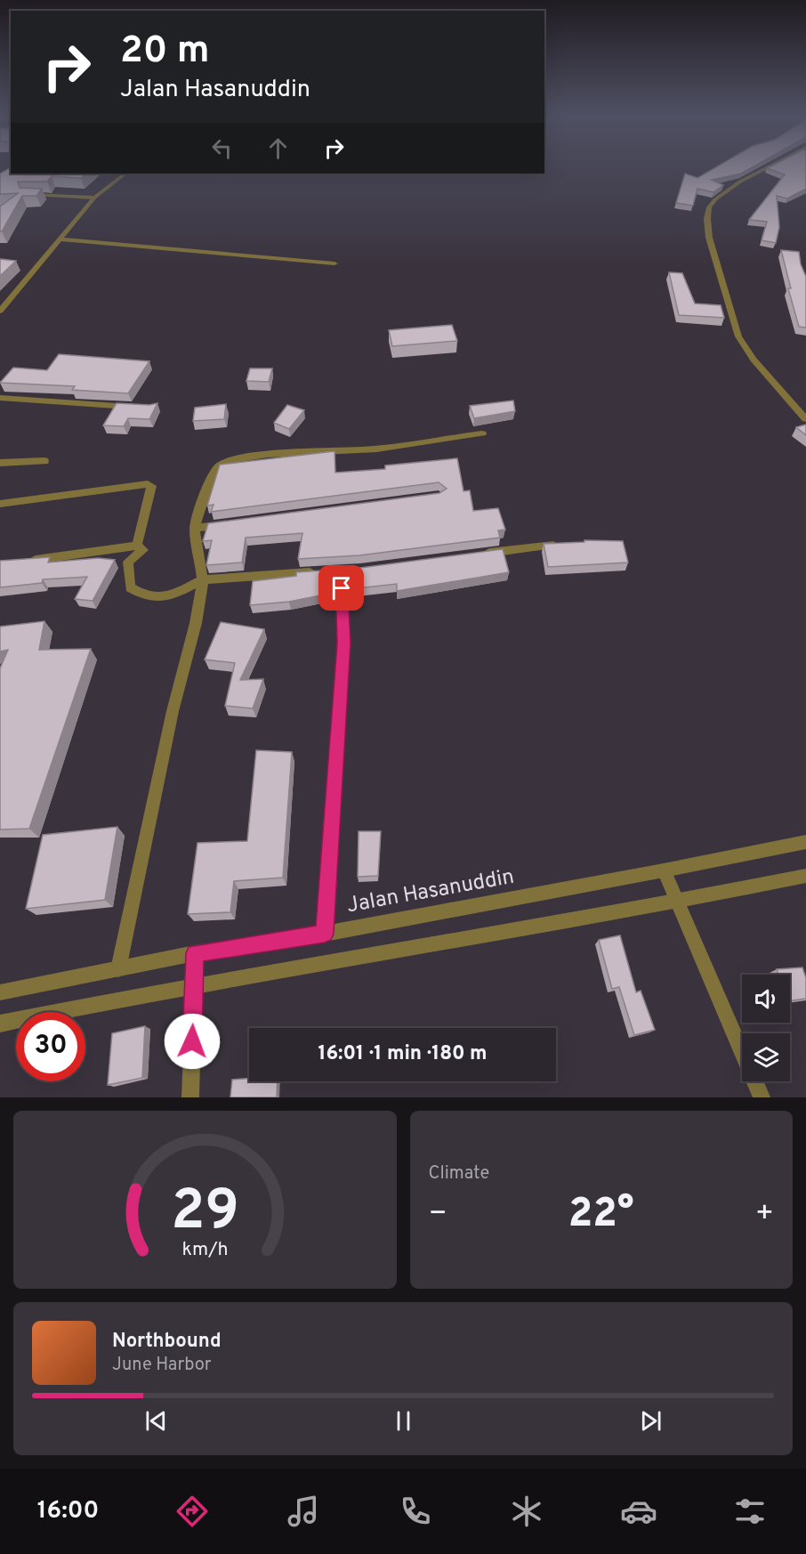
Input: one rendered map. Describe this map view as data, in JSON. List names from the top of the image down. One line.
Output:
{"streets":{"street":["Jalan Hasanuddin"]},"page":{"turn":["20 m","Jalan Hasanuddin"],"limit":"30","trip":"16:01 · 1 min · 180 m","tile":"Climate","heat":["−","22°","+"],"song":["Northbound","June Harbor"],"tabs":"16:00","gauge":["29","km/h"]}}
